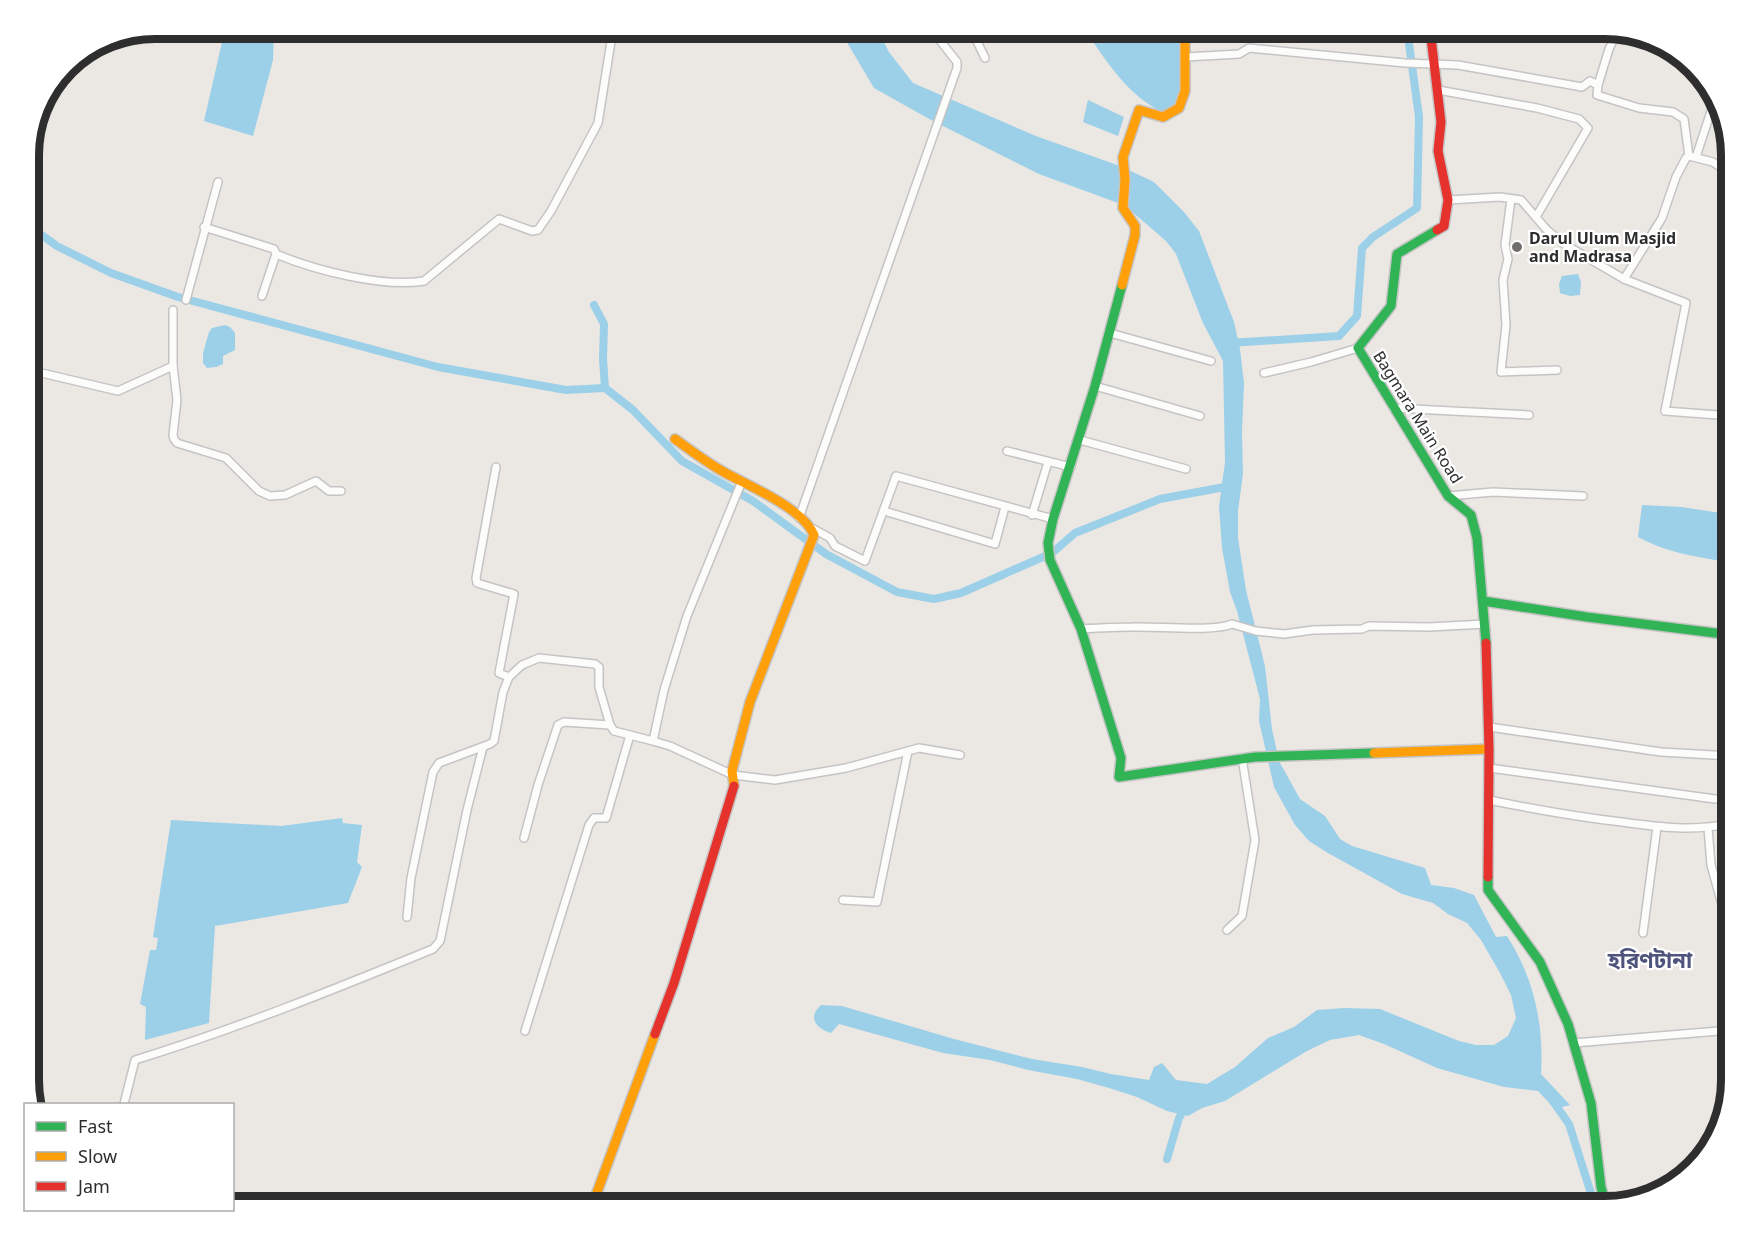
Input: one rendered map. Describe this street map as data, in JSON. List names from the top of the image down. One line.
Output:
{"streets":{"street":["Bagmara Main Road"]},"districts":["হরিণটানা"],"places":["Darul Ulum Masjid and Madrasa"],"legend":["Fast","Slow","Jam"]}
